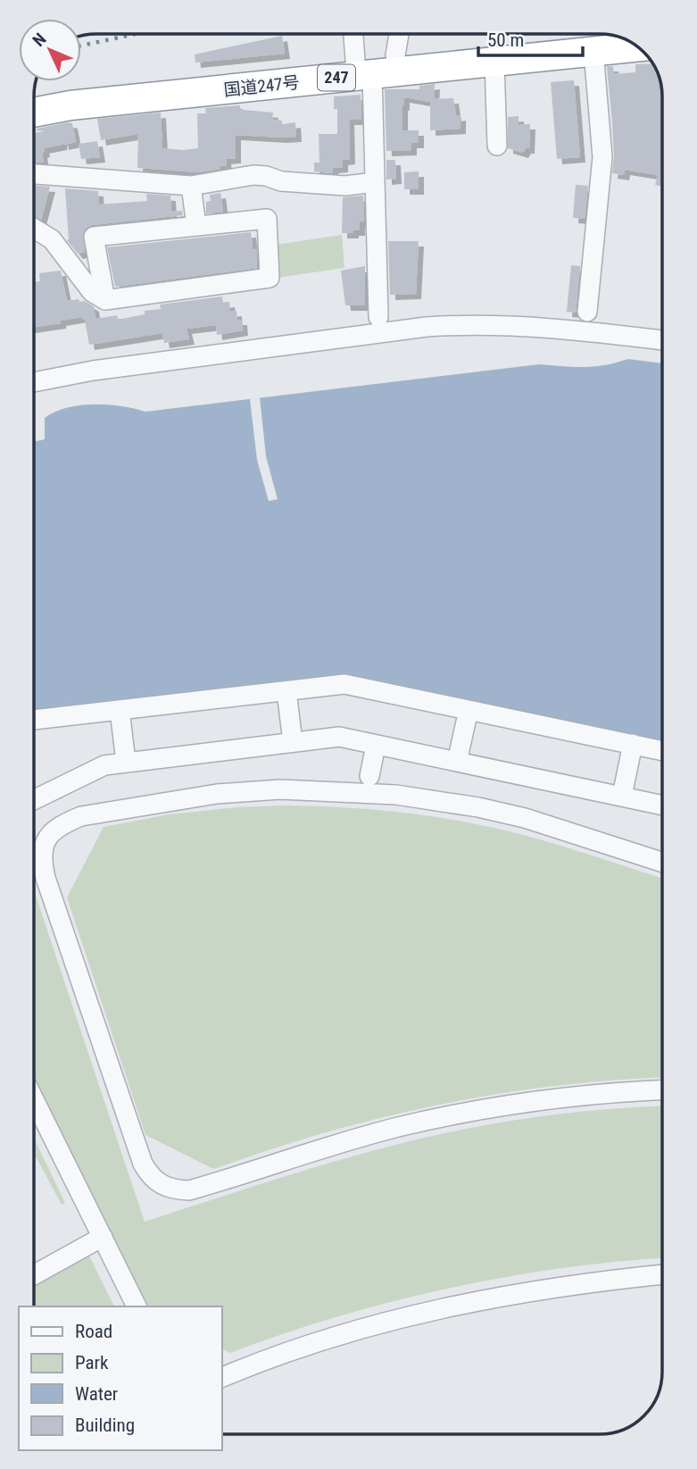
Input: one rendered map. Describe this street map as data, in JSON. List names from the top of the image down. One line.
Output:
{"streets":{"highway":["247","国道247号"]},"legend":["Road","Park","Water","Building"],"scale_bar":"50 m","north":"top left"}
